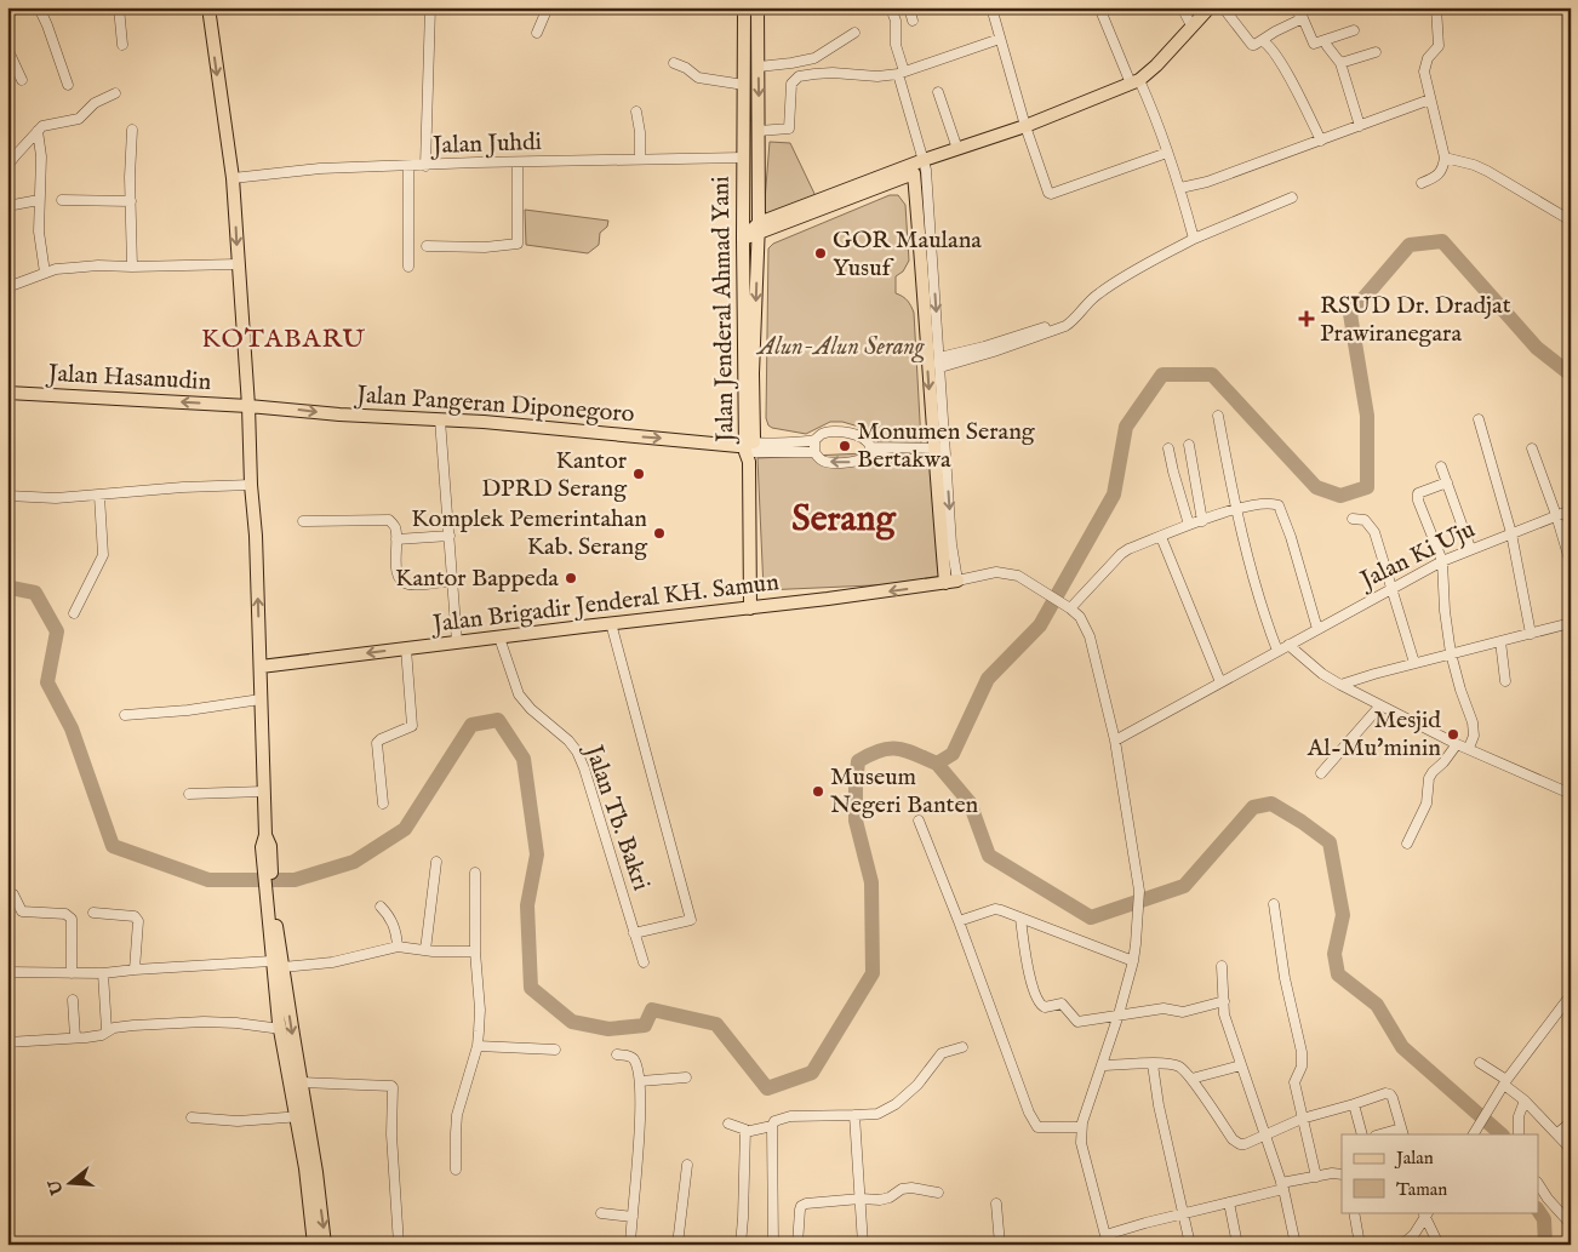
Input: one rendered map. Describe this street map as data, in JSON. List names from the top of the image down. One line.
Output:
{"streets":{"main road":["Jalan Jenderal Ahmad Yani","Jalan Hasanudin","Jalan Pangeran Diponegoro","Jalan Brigadir Jenderal KH. Samun"],"street":["Jalan Juhdi","Jalan Ki Uju","Jalan Tb. Bakri"]},"crossings":[["Jalan Juhdi","Jalan Jenderal Ahmad Yani"],["Jalan Jenderal Ahmad Yani","Jalan Pangeran Diponegoro"],["Jalan Jenderal Ahmad Yani","Jalan Brigadir Jenderal KH. Samun"],["Jalan Hasanudin","Jalan Pangeran Diponegoro"],["Jalan Brigadir Jenderal KH. Samun","Jalan Tb. Bakri"]],"one_way":["Jalan Hasanudin","Jalan Pangeran Diponegoro","Jalan Brigadir Jenderal KH. Samun"],"districts":["KOTABARU","Serang"],"parks":["Alun-Alun Serang"],"places":{"other":["GOR Maulana Yusuf","Monumen Serang Bertakwa","Kantor DPRD Serang","Komplek Pemerintahan Kab. Serang","Kantor Bappeda","Mesjid Al-Mu'minin","Museum Negeri Banten"],"health":["RSUD Dr. Dradjat Prawiranegara"]},"legend":["Jalan","Taman"],"north":"left"}
